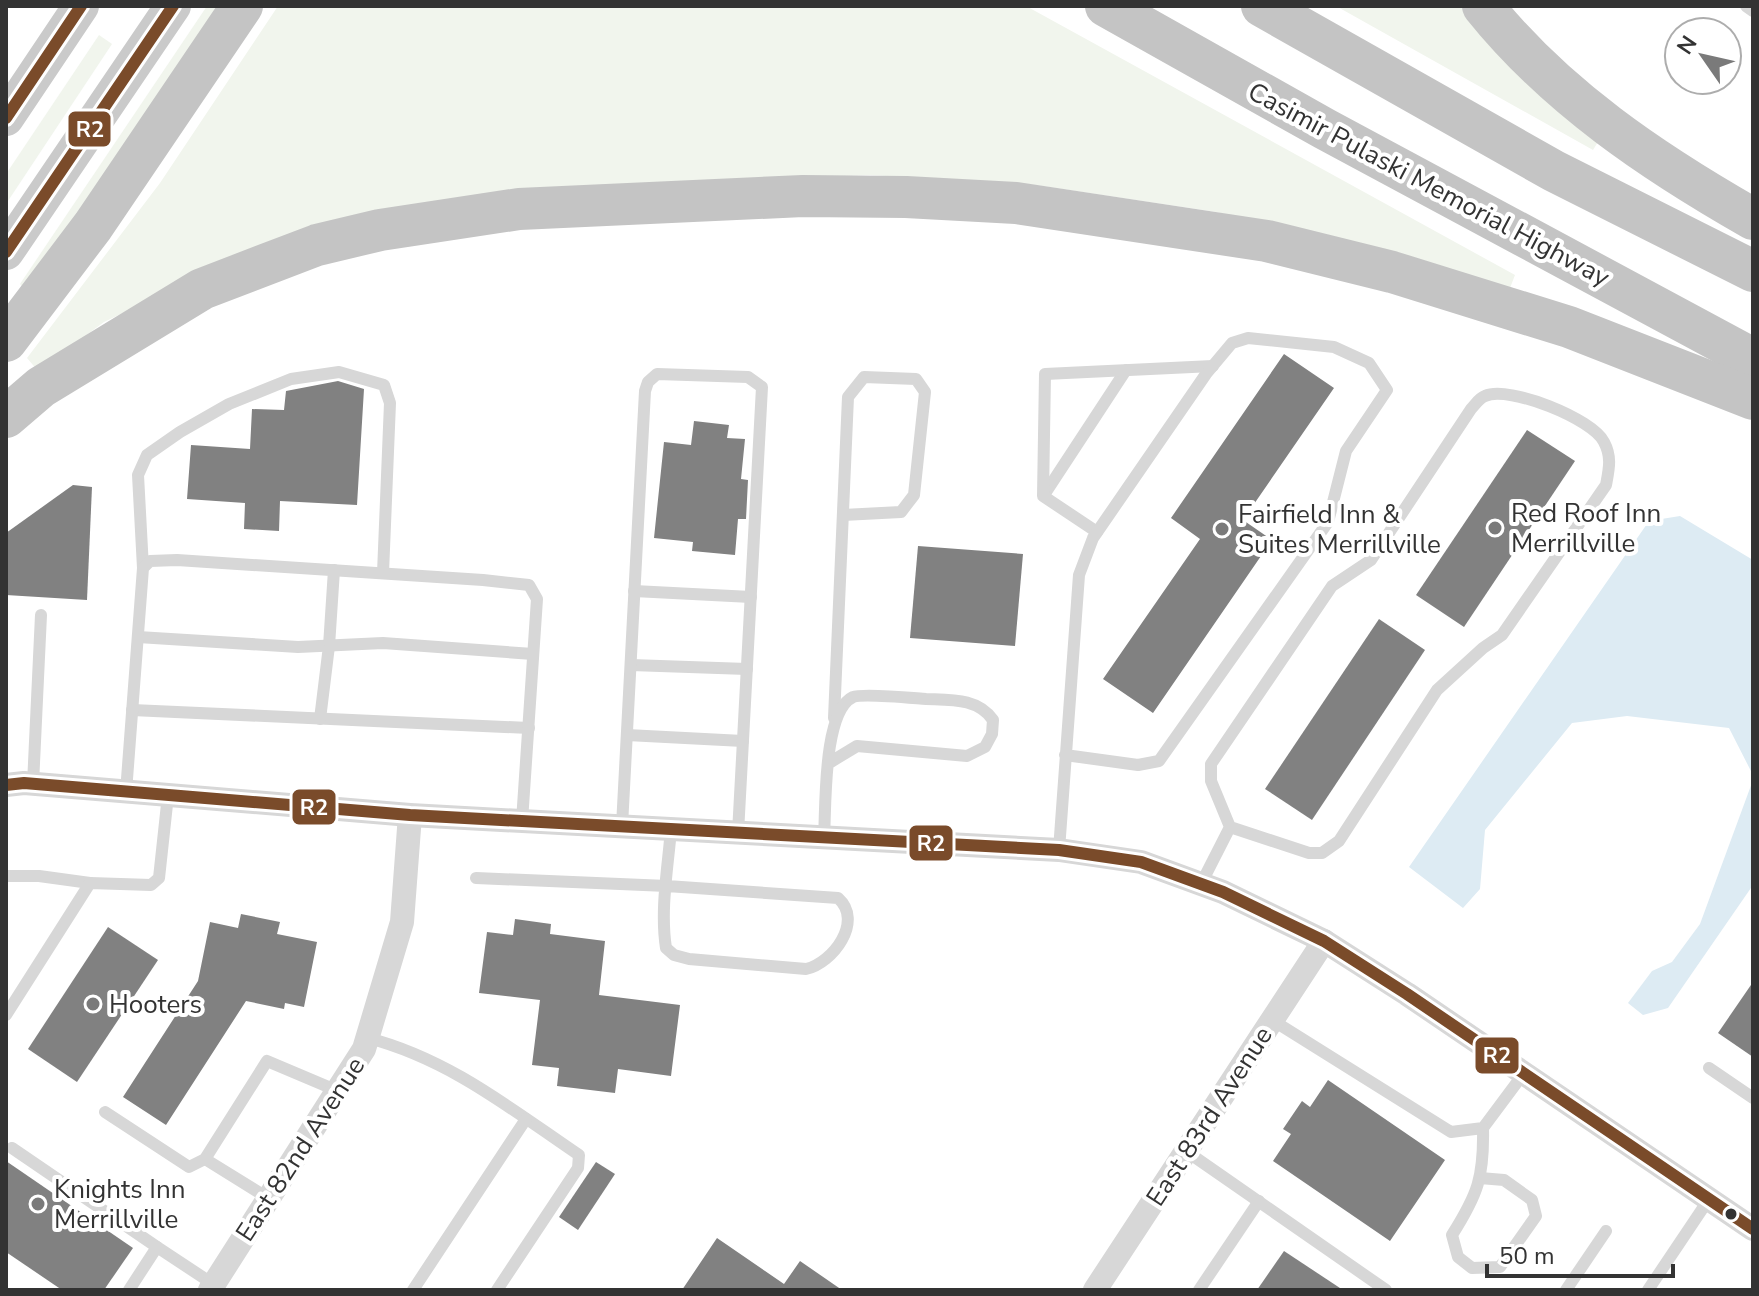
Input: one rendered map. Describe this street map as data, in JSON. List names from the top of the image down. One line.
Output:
{"streets":{"highway":["Casimir Pulaski Memorial Highway"],"street":["East 83rd Avenue","East 82nd Avenue"]},"places":["Red Roof Inn Merrillville","Fairfield Inn & Suites Merrillville","Hooters","Knights Inn Merrillville"],"lines":["transit line R2"],"scale_bar":"50 m","north":"top left"}
